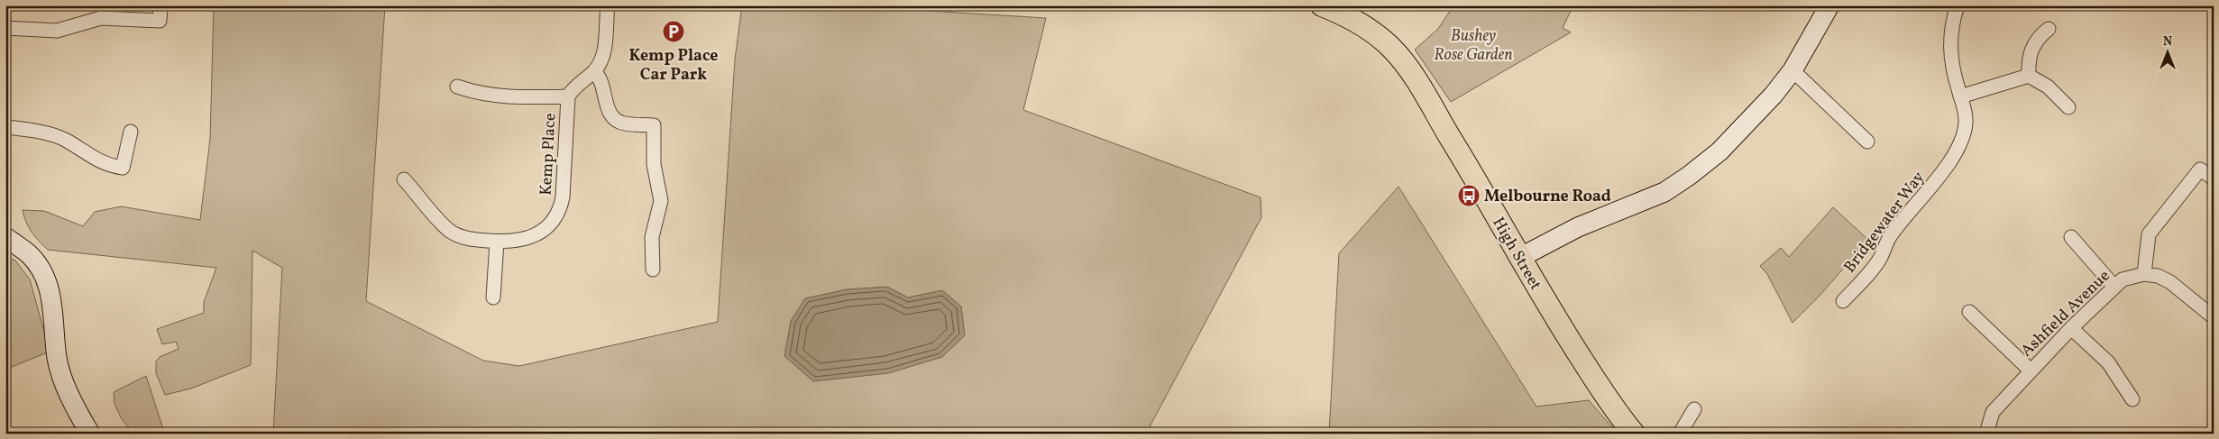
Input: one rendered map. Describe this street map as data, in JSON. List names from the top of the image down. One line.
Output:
{"streets":{"main road":["High Street"],"street":["Kemp Place","Bridgewater Way","Ashfield Avenue"]},"parks":["Bushey Rose Garden"],"places":{"parking":["Kemp Place Car Park"],"bus stop":["Melbourne Road"]},"north":"top"}
